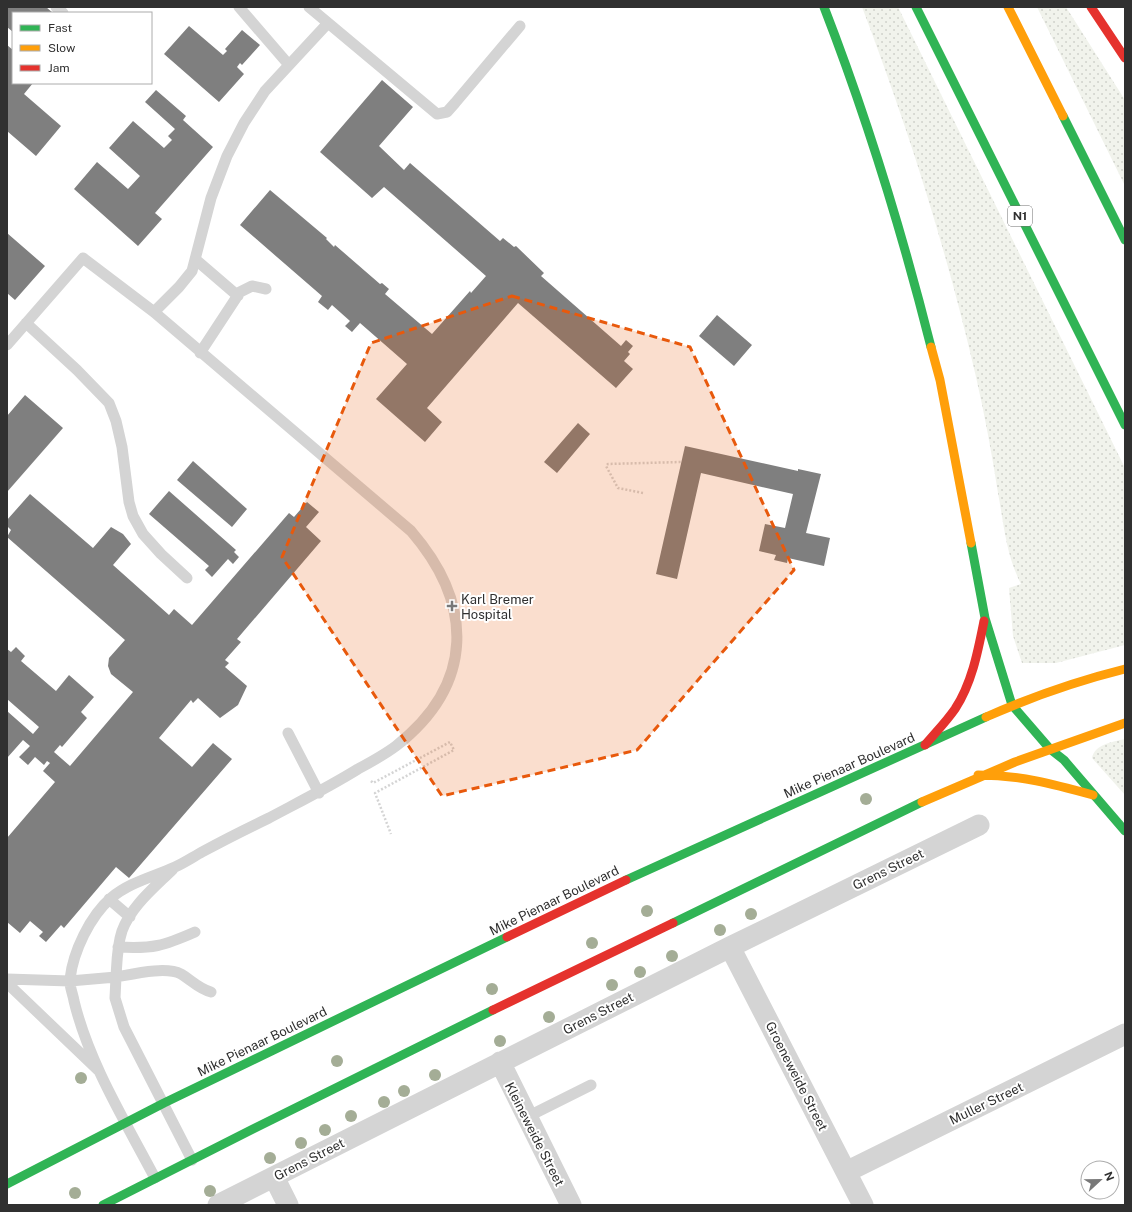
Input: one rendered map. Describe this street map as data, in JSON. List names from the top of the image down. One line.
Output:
{"streets":{"main road":["N1","Mike Pienaar Boulevard"],"street":["Grens Street","Groeneweide Street","Muller Street","Kleineweide Street"]},"crossings":[["Grens Street","Groeneweide Street"],["Grens Street","Kleineweide Street"],["Groeneweide Street","Muller Street"]],"places":{"health":["Karl Bremer Hospital"]},"legend":["Fast","Slow","Jam"],"north":"right"}
